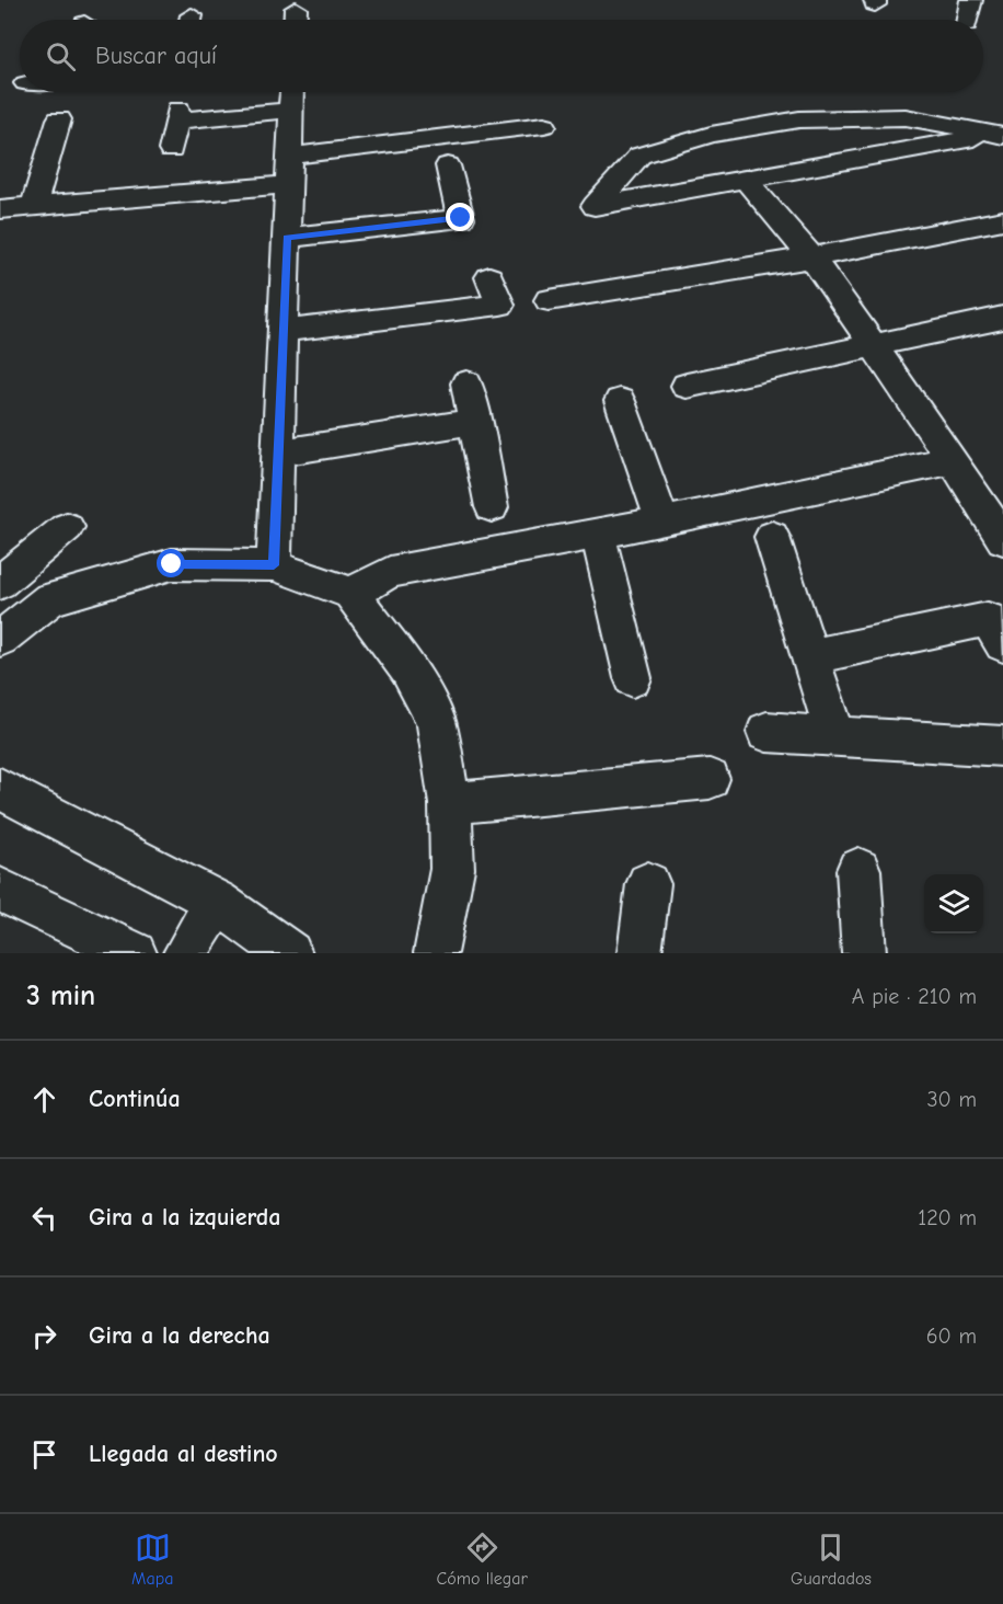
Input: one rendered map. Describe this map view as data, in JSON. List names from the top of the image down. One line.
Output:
{"page":{"search":"Buscar aquí","heading":["3 min","A pie · 210 m"],"list":[["Continúa","30 m"],["Gira a la izquierda","120 m"],["Gira a la derecha","60 m"],"Llegada al destino"],"nav":["Mapa","Cómo llegar","Guardados"]}}
